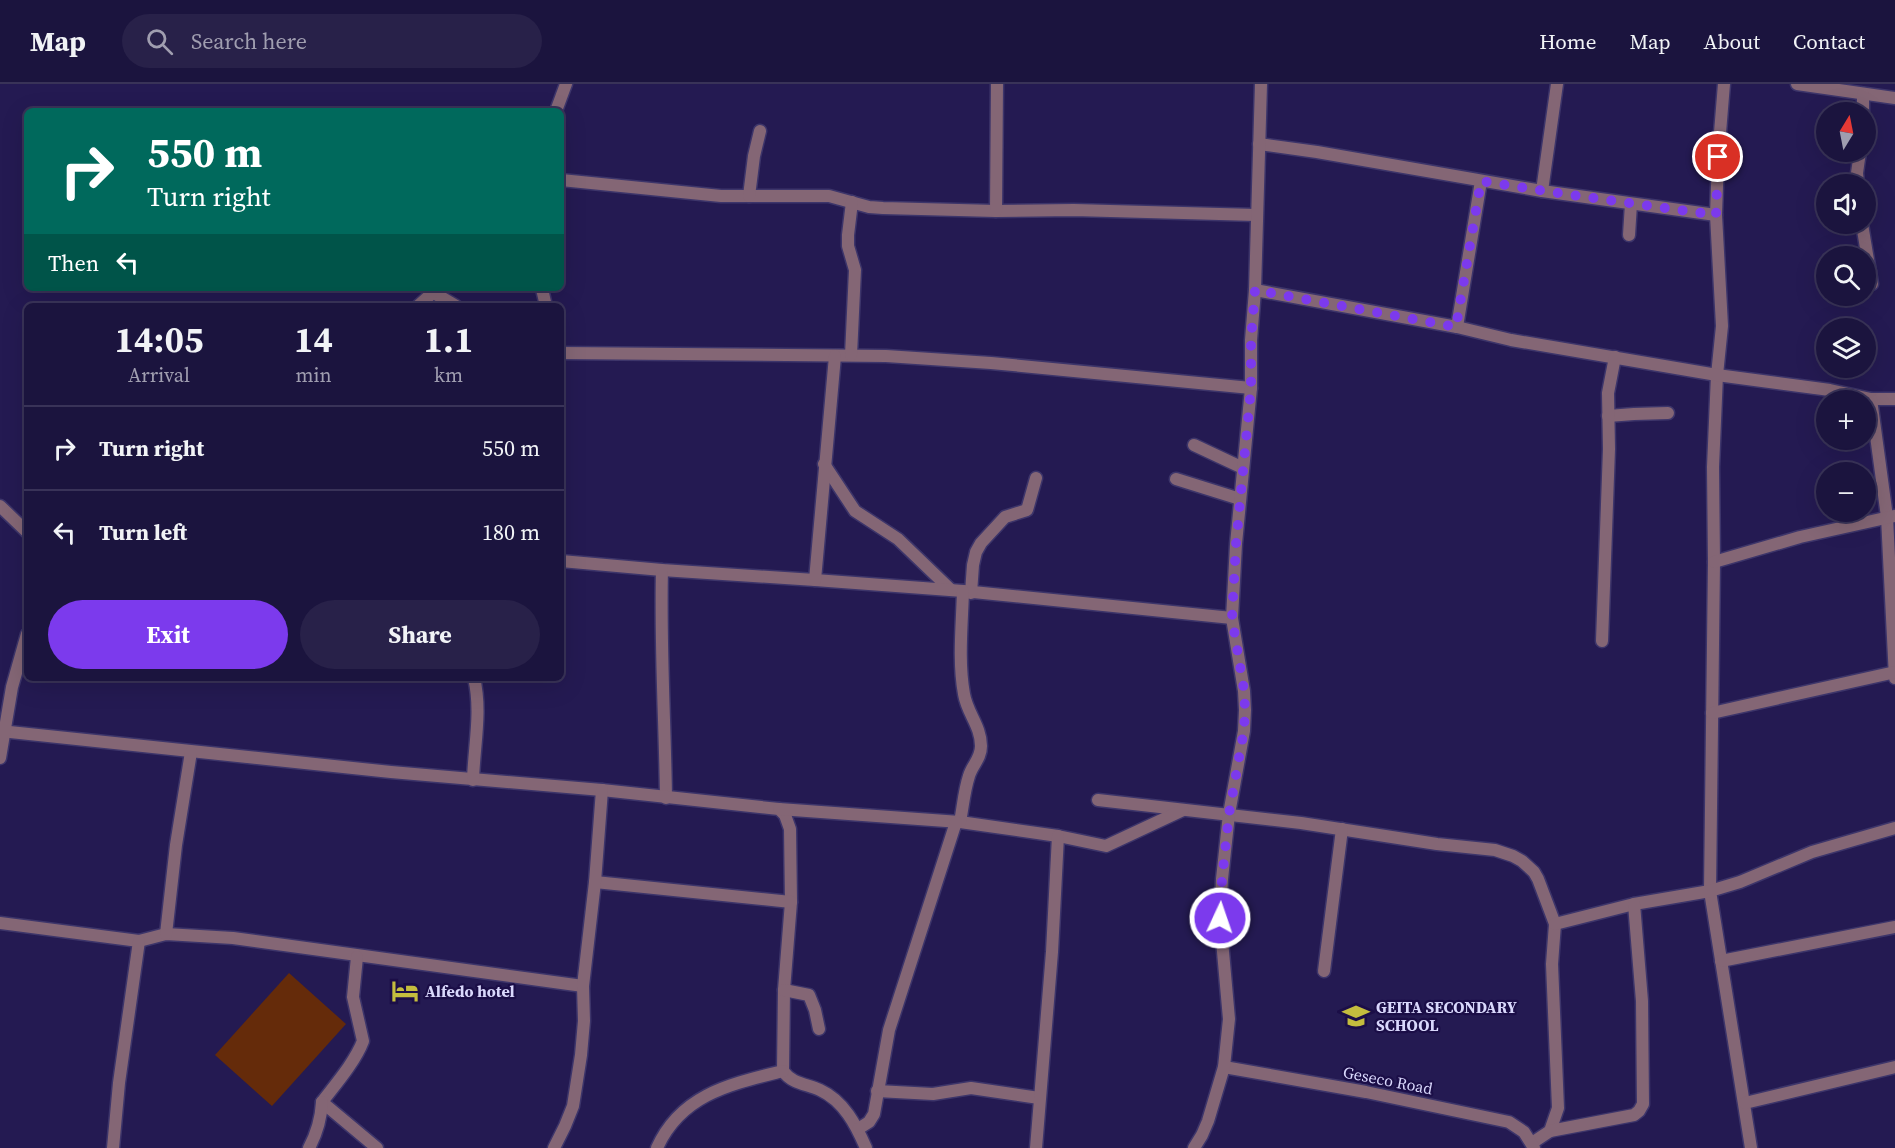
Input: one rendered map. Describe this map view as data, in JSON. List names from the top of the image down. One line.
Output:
{"streets":{"street":["Geseco Road"]},"places":{"hotel":["Alfedo hotel"],"school or university":["GEITA SECONDARY SCHOOL"]},"north":"top","page":{"header":"Map","search":"Search here","nav":["Home","Map","About","Contact"],"map_buttons":["+","−"],"turn":["550 m","Turn right"],"then":"Then","eta":["14:05","Arrival","14","min","1.1","km"],"list":[{"name":"Turn right","value":"550 m"},{"name":"Turn left","value":"180 m"}],"buttons":["Exit","Share"]}}
